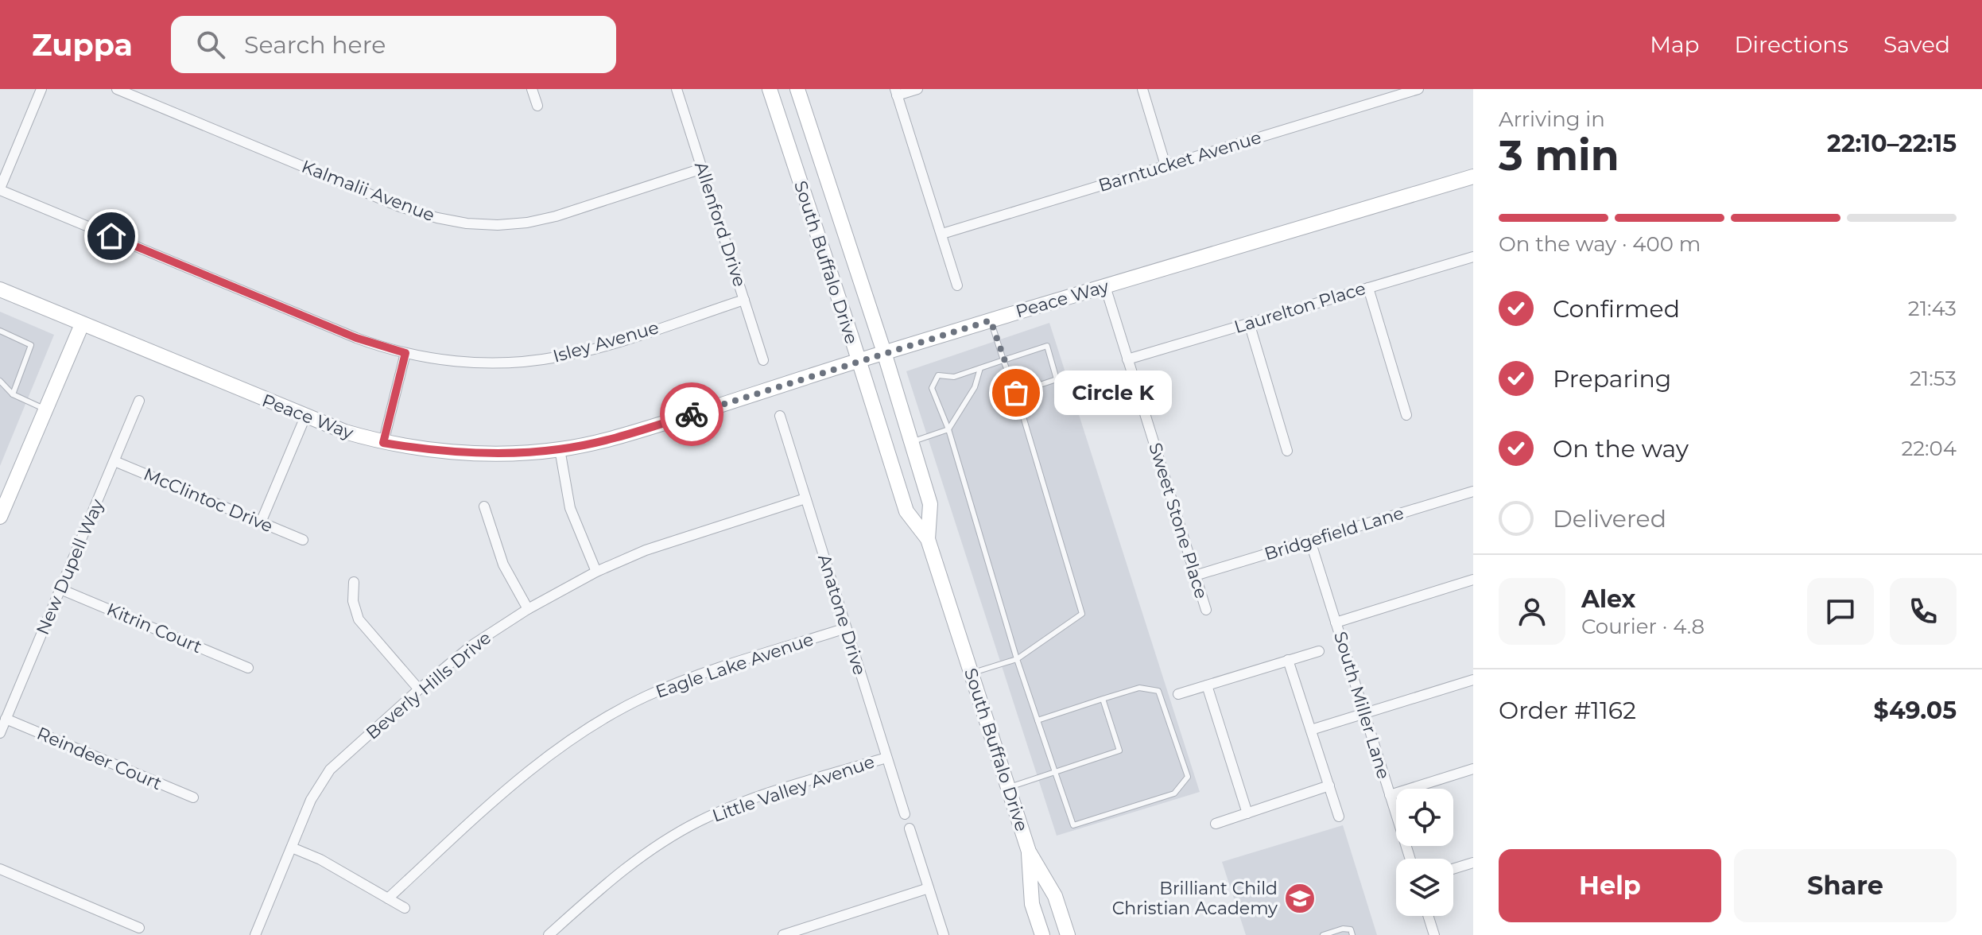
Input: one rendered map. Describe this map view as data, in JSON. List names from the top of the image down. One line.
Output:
{"streets":{"main road":["South Buffalo Drive","Peace Way"],"street":["Barntucket Avenue","Kalmalii Avenue","Allenford Drive","Laurelton Place","Isley Avenue","McClintoc Drive","Sweet Stone Place","Bridgefield Lane","New Dupell Way","Anatone Drive","Kitrin Court","Eagle Lake Avenue","Beverly Hills Drive","South Miller Lane","Reindeer Court","Little Valley Avenue"]},"crossings":[["Kalmalii Avenue","Allenford Drive"],["Allenford Drive","Isley Avenue"],["South Buffalo Drive","Peace Way"],["Peace Way","Sweet Stone Place"],["Laurelton Place","Sweet Stone Place"],["McClintoc Drive","New Dupell Way"],["Sweet Stone Place","Bridgefield Lane"],["Bridgefield Lane","South Miller Lane"],["New Dupell Way","Kitrin Court"],["New Dupell Way","Reindeer Court"],["Anatone Drive","Eagle Lake Avenue"],["Anatone Drive","Beverly Hills Drive"],["Anatone Drive","Little Valley Avenue"]],"places":{"other":["Circle K"],"school or university":["Brilliant Child Christian Academy"]},"page":{"header":"Zuppa","search":"Search here","nav":["Map","Directions","Saved"],"heading":["3 min","Arriving in","22:10–22:15"],"panel":["Alex","Courier · 4.8","Order #1162","$49.05"],"bar":"On the way · 400 m","list":[["Confirmed","21:43"],["Preparing","21:53"],["On the way","22:04"],"Delivered"],"bubble":"Circle K","buttons":["Help","Share"]}}
